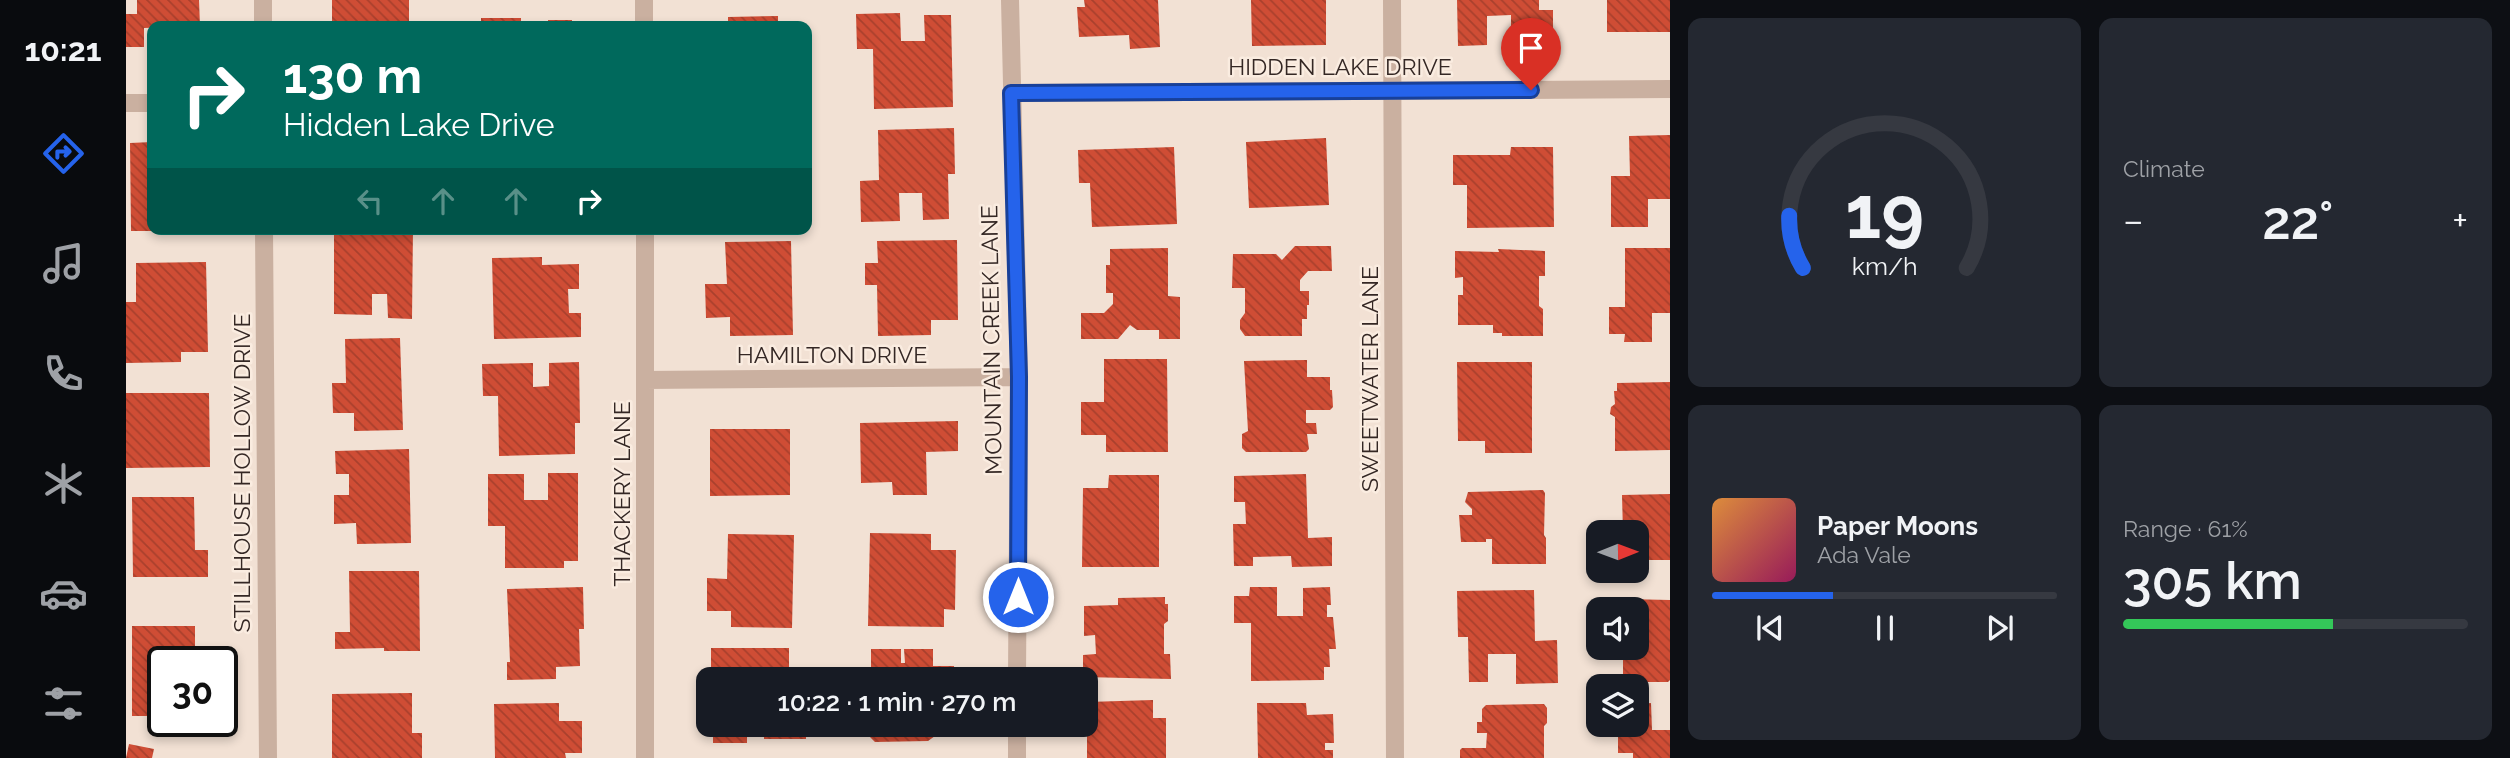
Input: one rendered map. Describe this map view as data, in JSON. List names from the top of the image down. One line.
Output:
{"streets":{"street":["HIDDEN LAKE DRIVE","MOUNTAIN CREEK LANE","HAMILTON DRIVE","SWEETWATER LANE","STILLHOUSE HOLLOW DRIVE","THACKERY LANE"]},"crossings":[["HIDDEN LAKE DRIVE","MOUNTAIN CREEK LANE"],["HIDDEN LAKE DRIVE","SWEETWATER LANE"],["MOUNTAIN CREEK LANE","HAMILTON DRIVE"],["HAMILTON DRIVE","THACKERY LANE"]],"north":"right","page":{"tabs":"10:21","tile":["Climate",["Range · 61%","305 km"]],"turn":["130 m","Hidden Lake Drive"],"heat":["−","22°","+"],"song":["Paper Moons","Ada Vale"],"limit":"30","trip":"10:22 · 1 min · 270 m","gauge":["19","km/h"]}}
